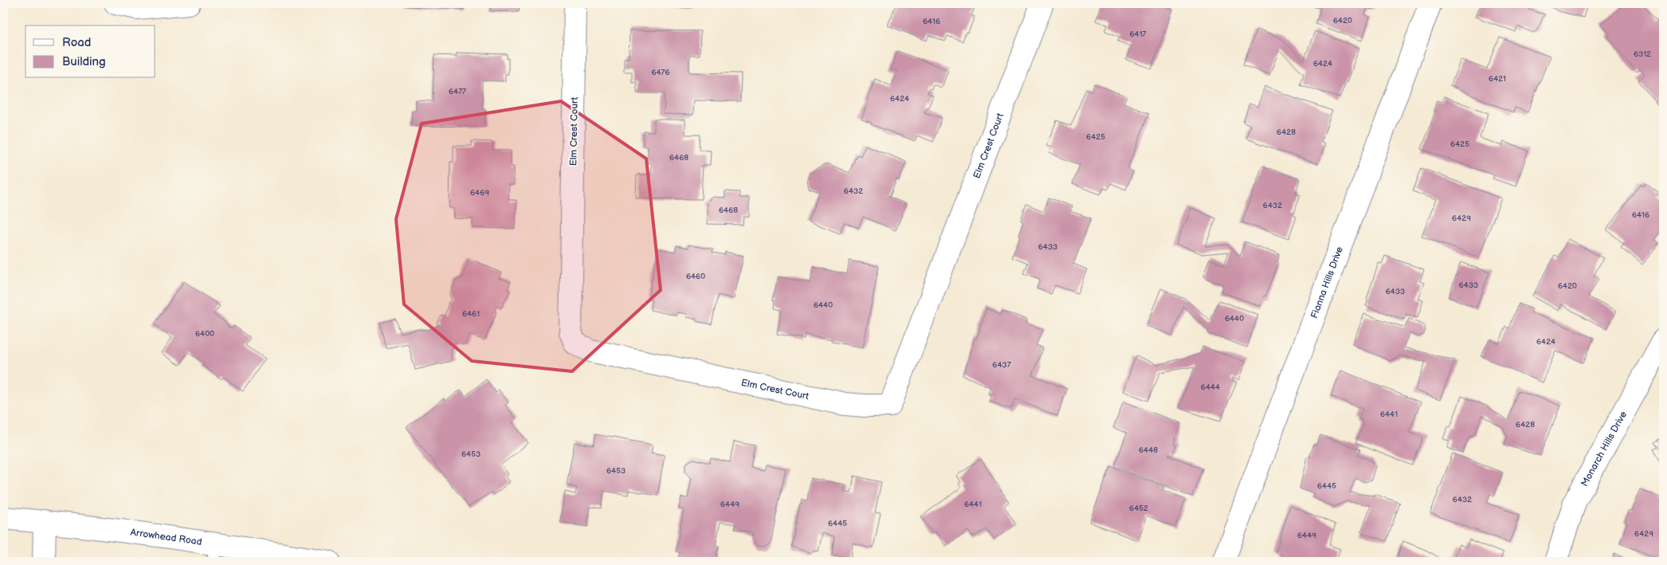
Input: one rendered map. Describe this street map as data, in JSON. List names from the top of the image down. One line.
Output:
{"streets":{"street":["Elm Crest Court","Fianna Hills Drive","Monarch Hills Drive","Arrowhead Road"]},"house_numbers":["6420","6416","6417","6312","6424","6476","6421","6477","6424","6428","6425","6425","6468","6432","6469","6432","6468","6416","6429","6433","6460","6433","6420","6433","6440","6461","6440","6400","6424","6437","6444","6441","6428","6448","6453","6453","6445","6432","6449","6441","6452","6445","6429","6449"],"legend":["Road","Building"]}
